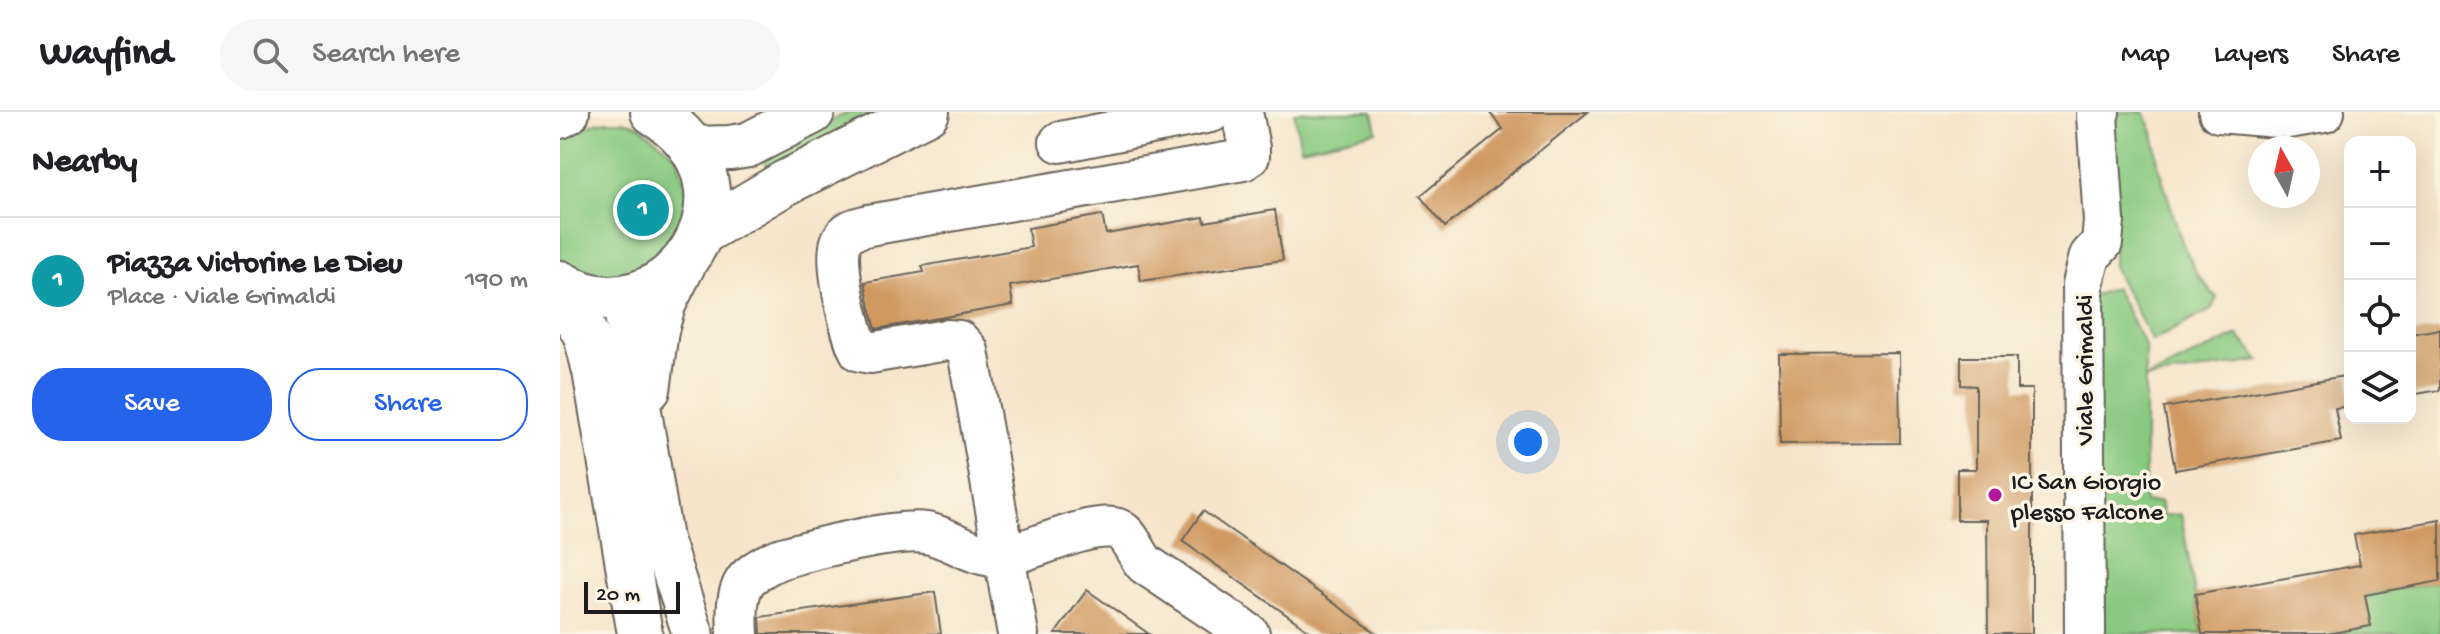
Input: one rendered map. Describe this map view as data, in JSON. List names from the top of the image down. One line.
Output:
{"streets":{"lane":["Viale Grimaldi"]},"places":["IC San Giorgio plesso Falcone"],"scale_bar":"20 m","north":"top","page":{"header":"Wayfind","search":"Search here","nav":["Map","Layers","Share"],"heading":"Nearby","map_buttons":["+","−"],"pins":"1","list":[{"mark":"1","name":"Piazza Victorine Le Dieu","note":"Place · Viale Grimaldi","value":"190 m"}],"buttons":["Save","Share"],"scale":"20 m"}}
